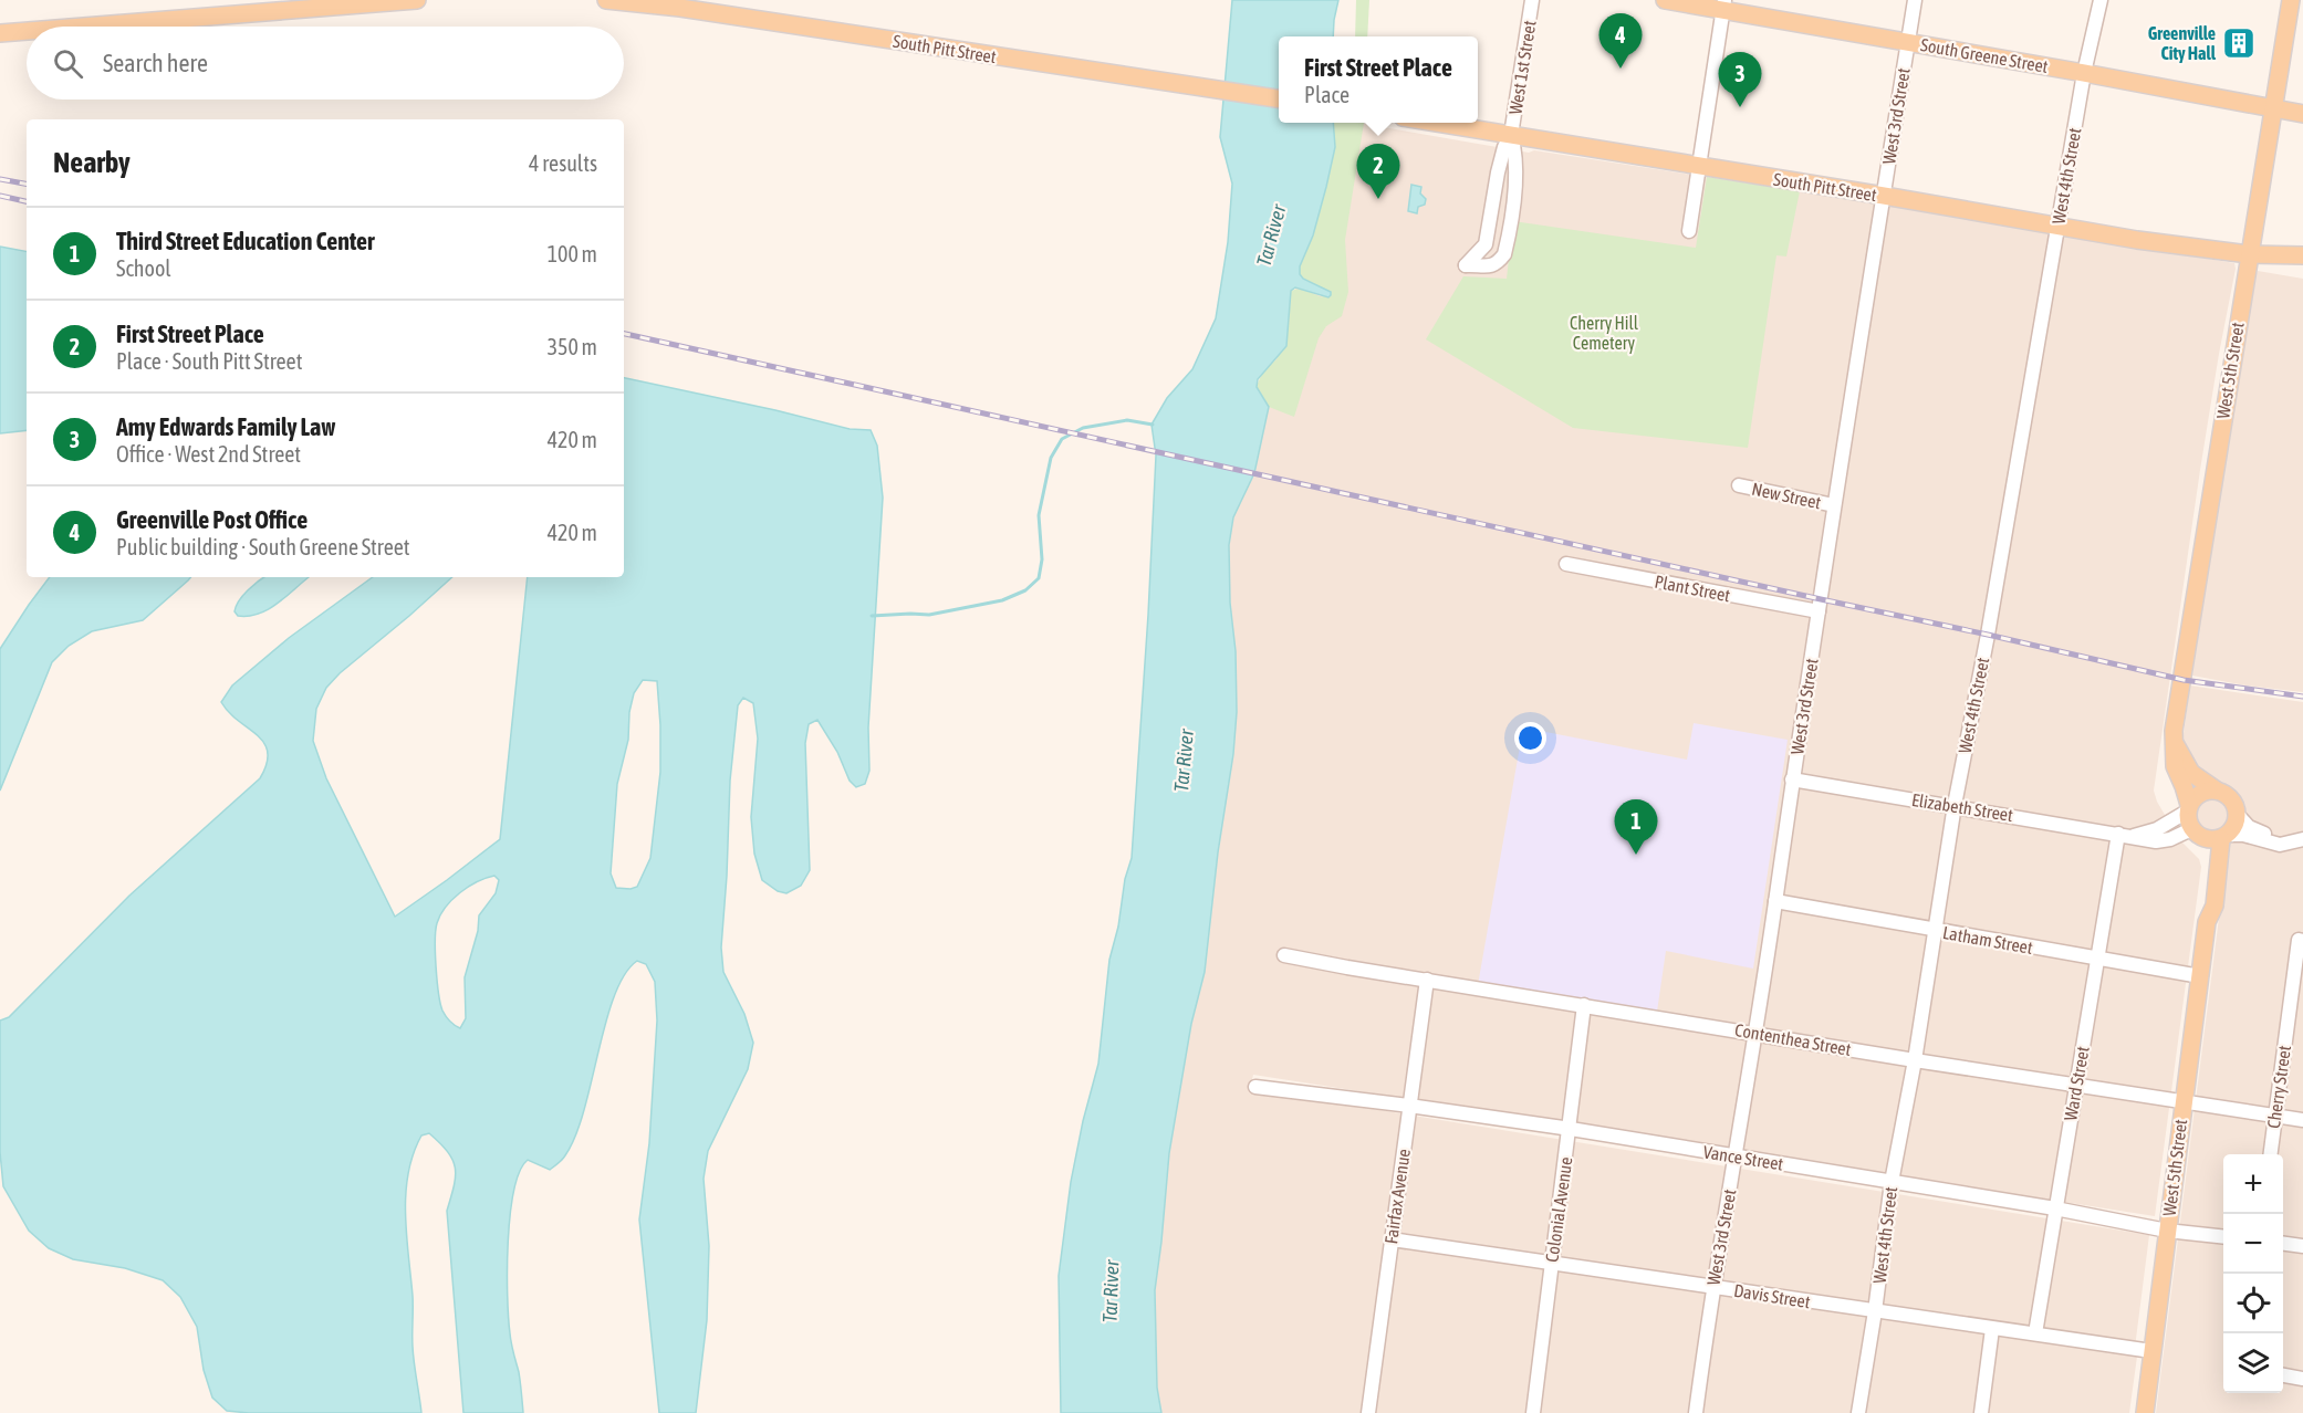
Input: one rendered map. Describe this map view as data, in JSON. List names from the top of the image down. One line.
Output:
{"streets":{"main road":["South Pitt Street","South Greene Street","West 5th Street"],"street":["West 1st Street","West 3rd Street","West 4th Street","New Street","Plant Street","Elizabeth Street","Latham Street","Contenthea Street","Ward Street","Cherry Street","Vance Street","Fairfax Avenue","Colonial Avenue","Davis Street"]},"crossings":[["South Pitt Street","West 1st Street"],["South Pitt Street","West 3rd Street"],["South Pitt Street","West 4th Street"],["South Pitt Street","West 5th Street"],["South Greene Street","West 3rd Street"],["South Greene Street","West 4th Street"],["South Greene Street","West 5th Street"],["West 3rd Street","New Street"],["West 3rd Street","Plant Street"],["West 3rd Street","Elizabeth Street"],["West 3rd Street","Latham Street"],["West 3rd Street","Contenthea Street"],["West 3rd Street","Vance Street"],["West 3rd Street","Davis Street"],["West 4th Street","Elizabeth Street"],["West 4th Street","Latham Street"],["West 4th Street","Contenthea Street"],["West 4th Street","Vance Street"],["West 4th Street","Davis Street"],["West 5th Street","Elizabeth Street"],["West 5th Street","Latham Street"],["West 5th Street","Contenthea Street"],["West 5th Street","Vance Street"],["West 5th Street","Davis Street"],["Elizabeth Street","Ward Street"],["Latham Street","Ward Street"],["Contenthea Street","Ward Street"],["Contenthea Street","Cherry Street"],["Contenthea Street","Fairfax Avenue"],["Contenthea Street","Colonial Avenue"],["Ward Street","Vance Street"],["Ward Street","Davis Street"],["Vance Street","Fairfax Avenue"],["Vance Street","Colonial Avenue"],["Fairfax Avenue","Davis Street"],["Colonial Avenue","Davis Street"]],"water":["Tar River"],"parks":["Cherry Hill Cemetery"],"places":{"building":["Greenville City Hall"]},"page":{"pins":["4","3","2","1"],"search":"Search here","popup":["First Street Place","Place"],"heading":["Nearby","4 results"],"list":[{"mark":"1","name":"Third Street Education Center","note":"School","value":"100 m"},{"mark":"2","name":"First Street Place","note":"Place · South Pitt Street","value":"350 m"},{"mark":"3","name":"Amy Edwards Family Law","note":"Office · West 2nd Street","value":"420 m"},{"mark":"4","name":"Greenville Post Office","note":"Public building · South Greene Street","value":"420 m"}],"map_buttons":["+","−"]}}
